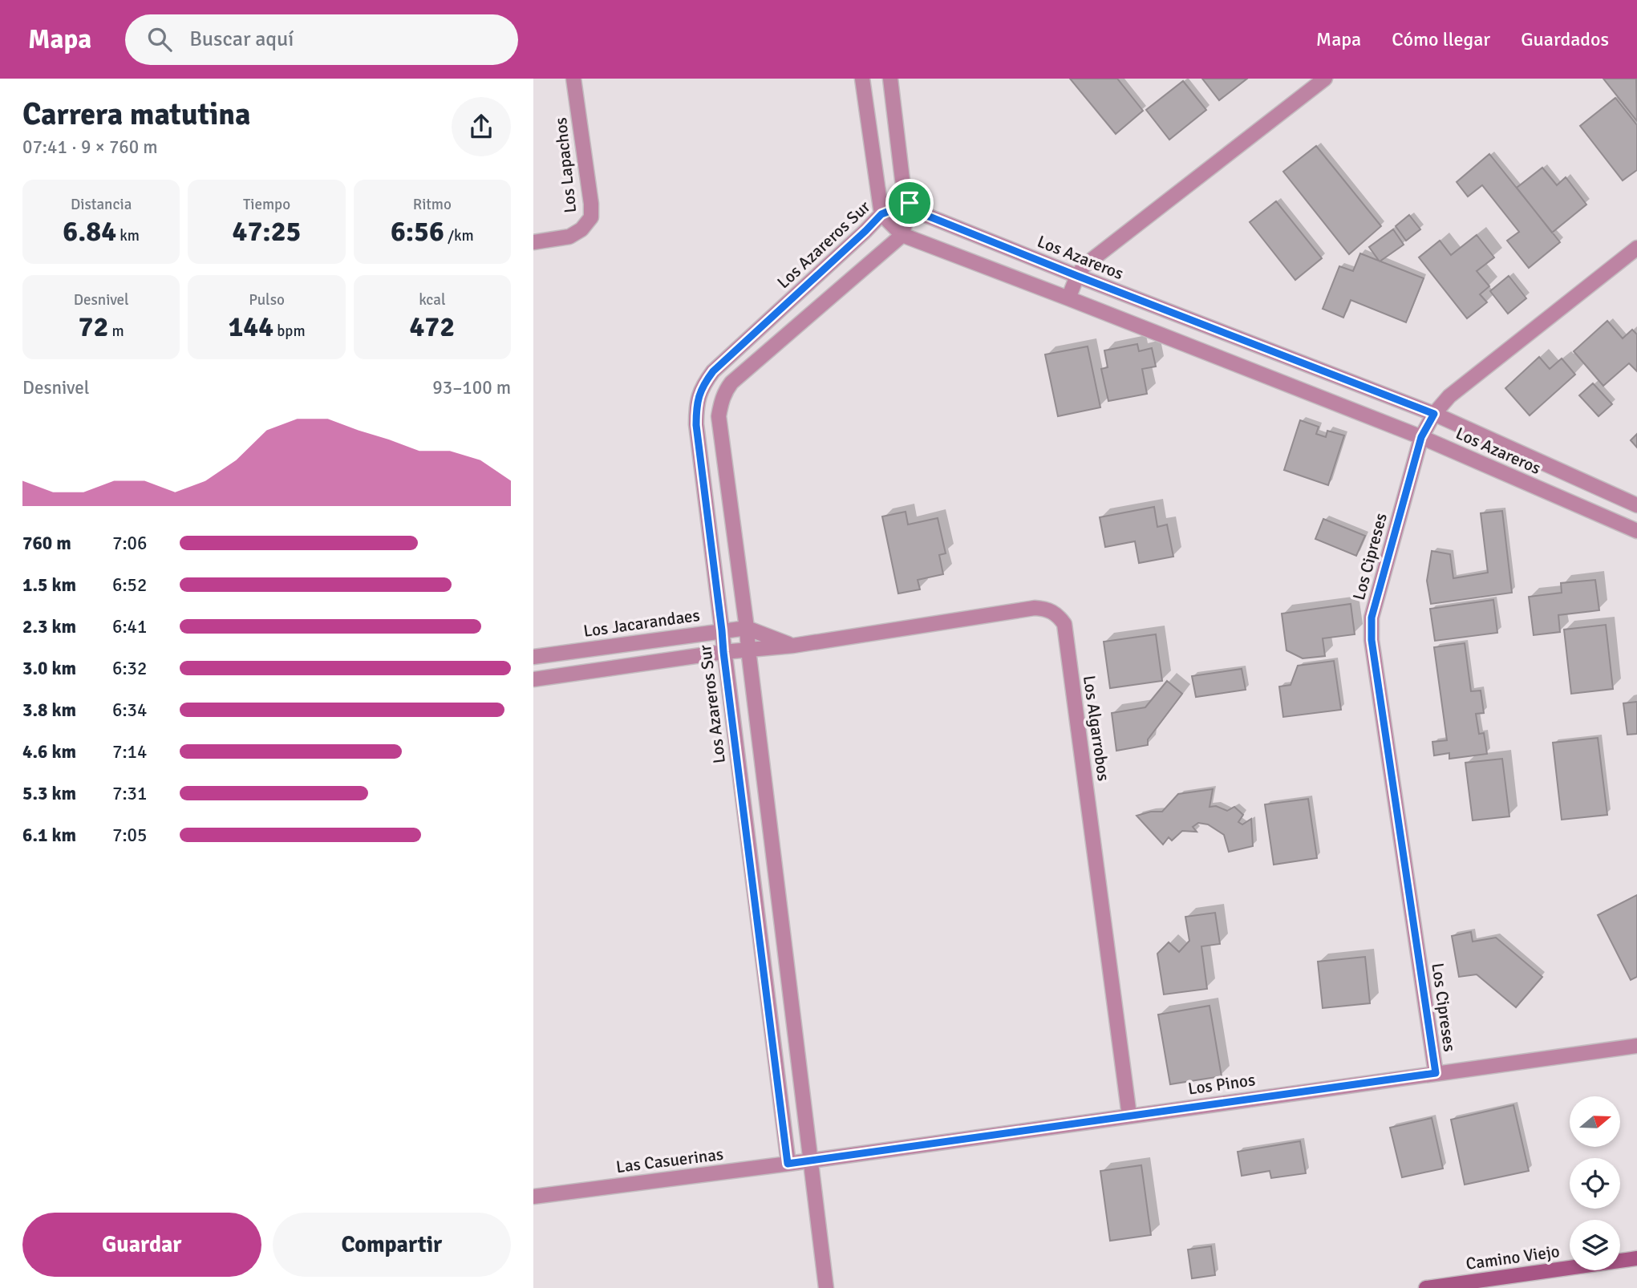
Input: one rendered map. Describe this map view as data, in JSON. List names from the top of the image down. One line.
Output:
{"streets":{"main road":["Camino Viejo"],"street":["Los Lapachos","Los Azareros Sur","Los Azareros","Los Cipreses","Los Jacarandaes","Los Algarrobos","Los Pinos","Las Casuerinas"]},"crossings":[["Los Azareros Sur","Los Azareros"],["Los Azareros Sur","Los Jacarandaes"],["Los Azareros Sur","Las Casuerinas"],["Los Azareros","Los Cipreses"],["Los Cipreses","Los Pinos"],["Los Jacarandaes","Los Algarrobos"],["Los Algarrobos","Los Pinos"],["Los Pinos","Las Casuerinas"]],"north":"right","page":{"header":"Mapa","search":"Buscar aquí","nav":["Mapa","Cómo llegar","Guardados"],"heading":["Carrera matutina","07:41 · 9 × 760 m"],"stats":[["Distancia","6.84 km"],["Tiempo","47:25"],["Ritmo","6:56 /km"],["Desnivel","72 m"],["Pulso","144 bpm"],["kcal","472"]],"chart":["Desnivel","93–100 m"],"list":[{"name":"760 m","note":"7:06"},{"name":"1.5 km","note":"6:52"},{"name":"2.3 km","note":"6:41"},{"name":"3.0 km","note":"6:32"},{"name":"3.8 km","note":"6:34"},{"name":"4.6 km","note":"7:14"},{"name":"5.3 km","note":"7:31"},{"name":"6.1 km","note":"7:05"}],"buttons":["Guardar","Compartir"]}}
